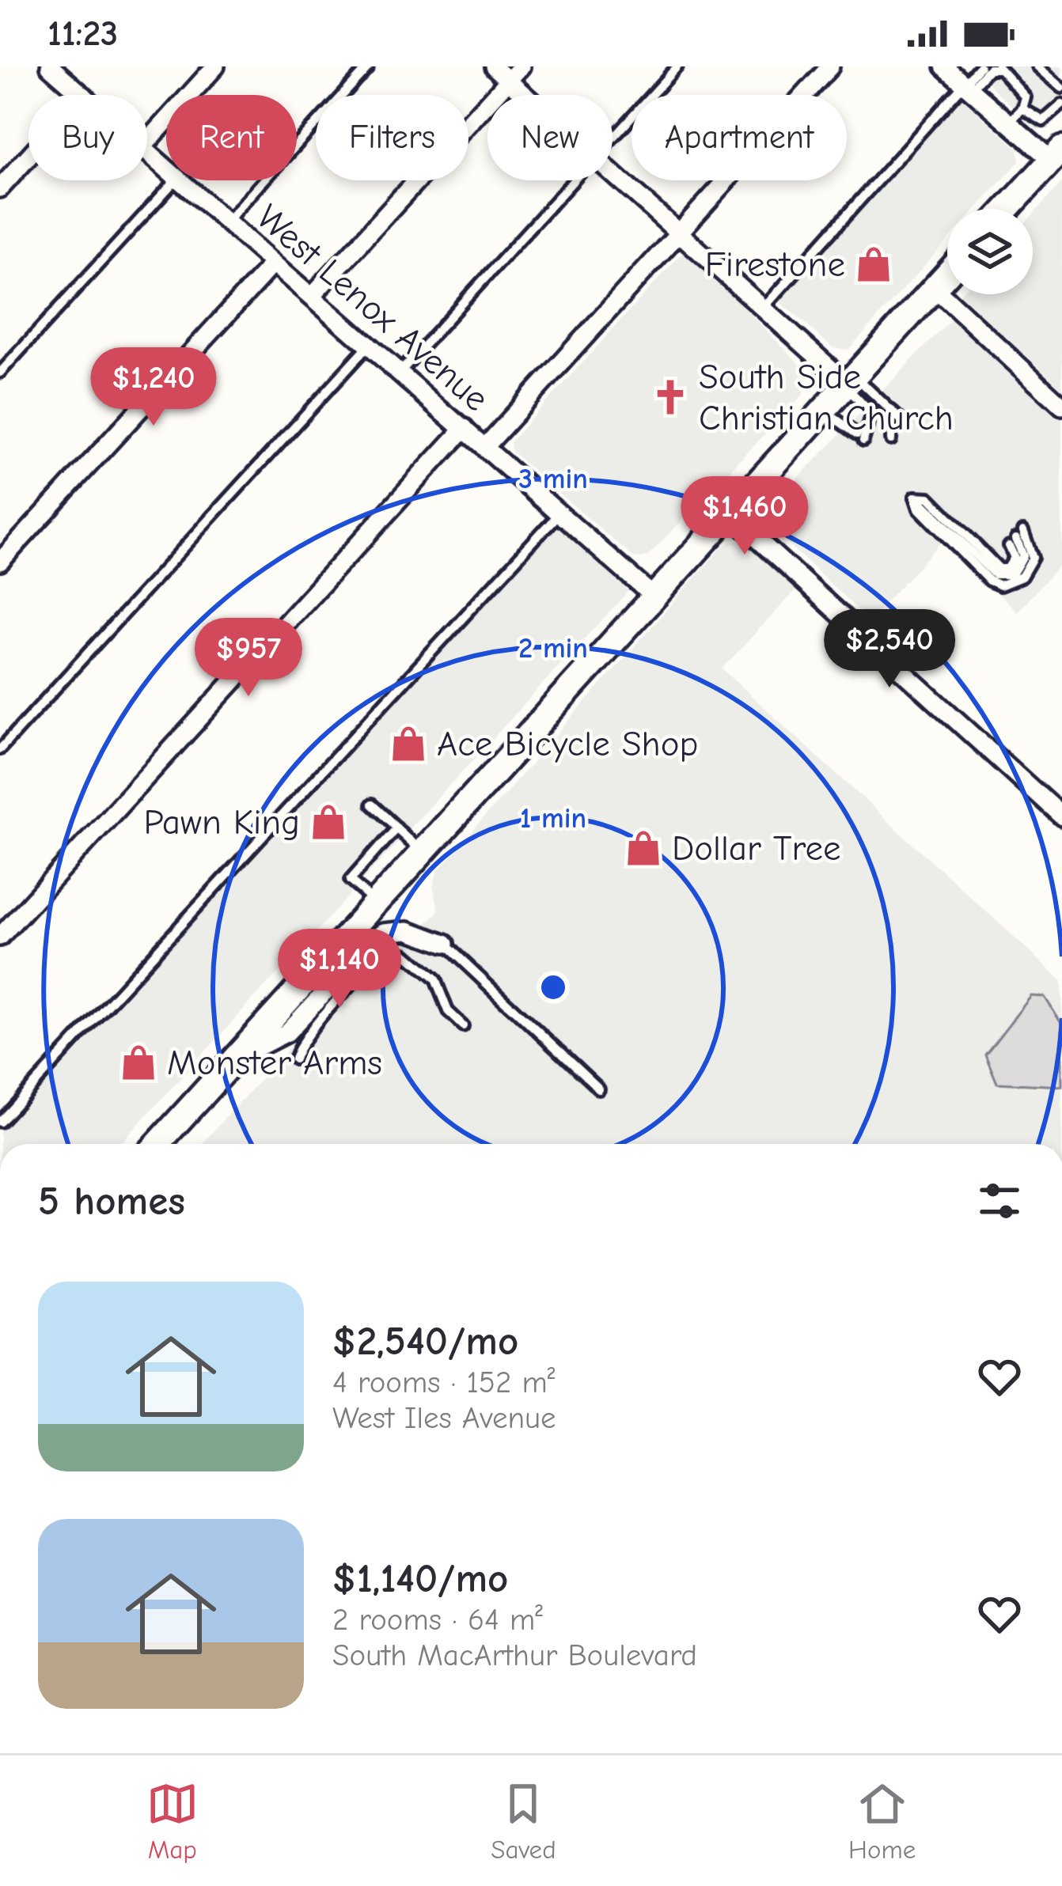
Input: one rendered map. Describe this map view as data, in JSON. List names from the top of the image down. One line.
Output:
{"streets":{"street":["West Lenox Avenue"]},"places":{"shop":["Firestone","Ace Bicycle Shop","Pawn King","Dollar Tree","Monster Arms"],"church":["South Side Christian Church"]},"page":{"status":"11:23","chip":["Buy","Rent","Filters","New","Apartment"],"price":["$1,240","$1,460","$2,540","$957","$1,140"],"heading":"5 homes","list":[{"name":"$2,540/mo","note":"4 rooms · 152 m² · West Iles Avenue"},{"name":"$1,140/mo","note":"2 rooms · 64 m² · South MacArthur Boulevard"}],"tabs":["Map","Saved","Home"]},"rings":["3 min","2 min","1 min"]}
